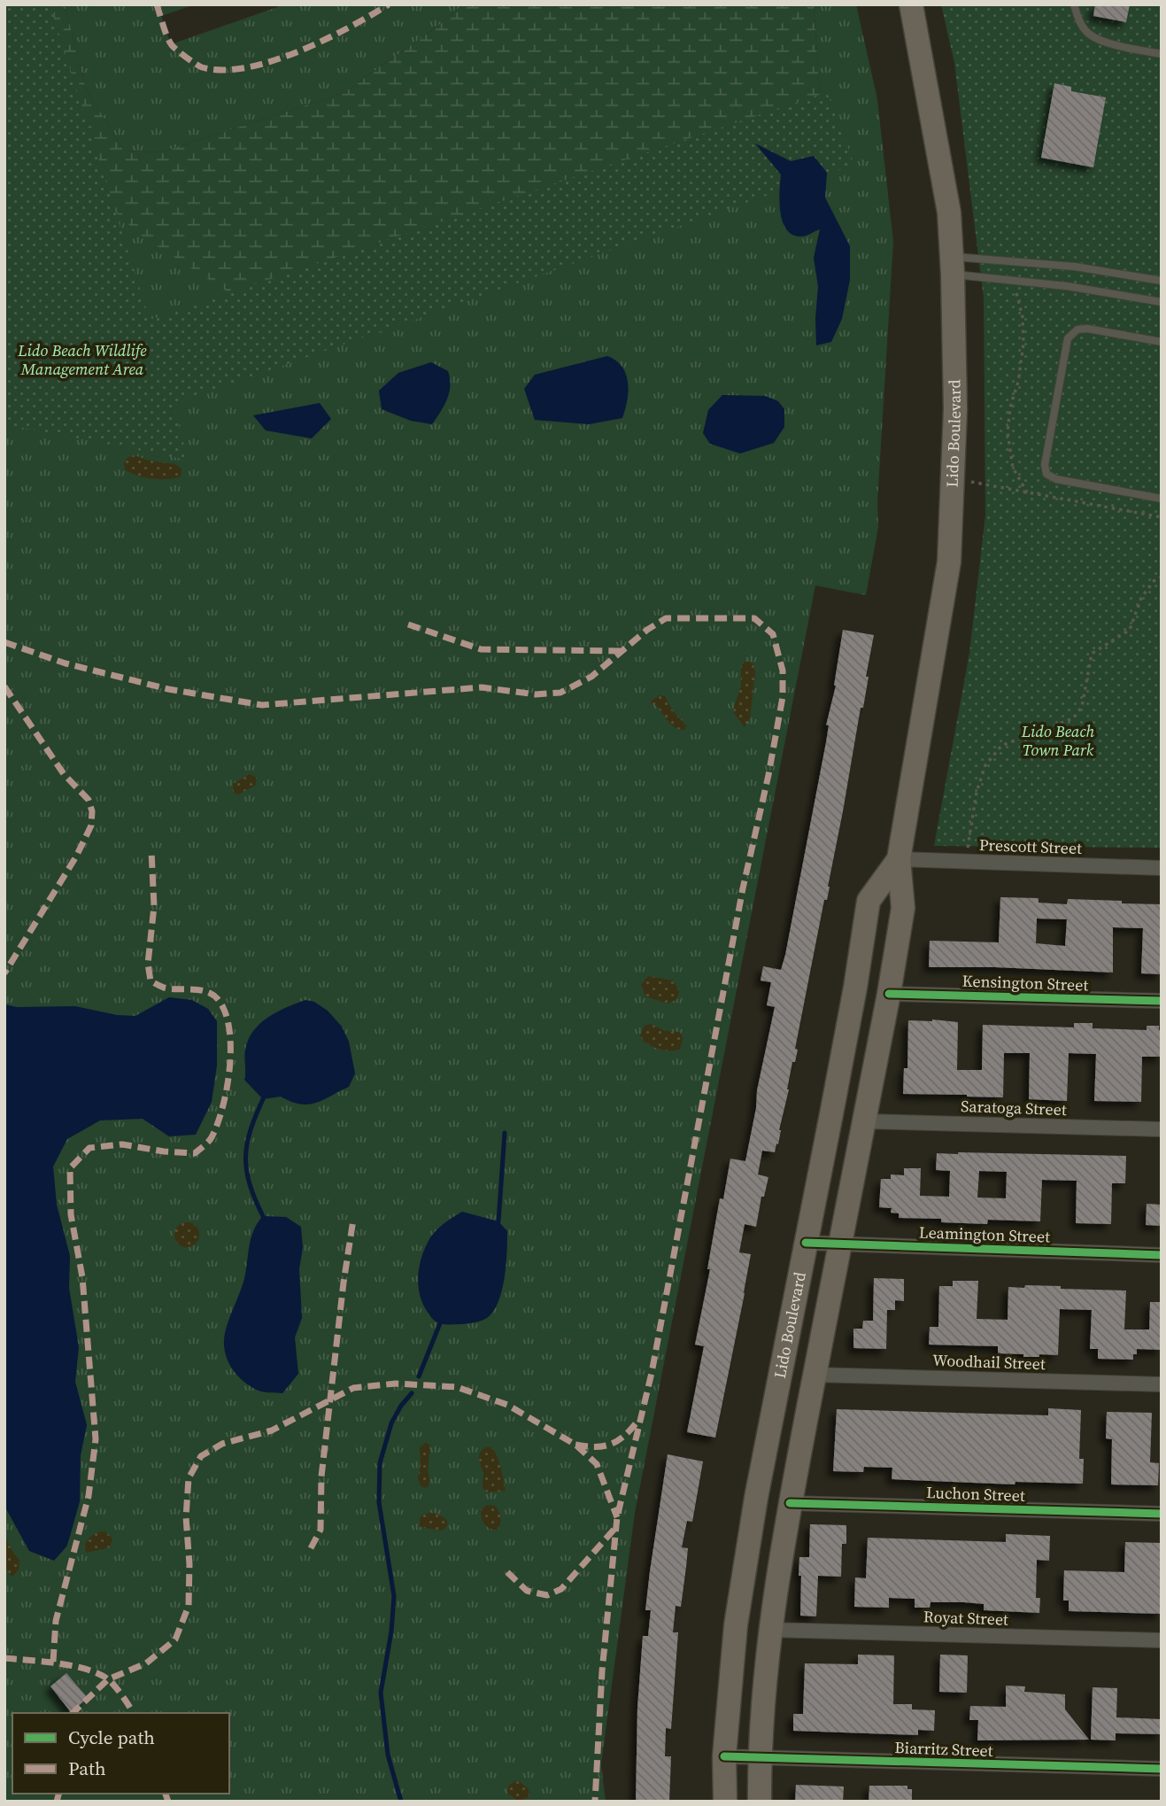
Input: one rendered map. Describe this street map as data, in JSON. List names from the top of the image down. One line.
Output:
{"streets":{"highway":["Lido Boulevard"],"street":["Prescott Street","Kensington Street","Saratoga Street","Leamington Street","Woodhail Street","Luchon Street","Royat Street","Biarritz Street"]},"crossings":[["Lido Boulevard","Prescott Street"],["Lido Boulevard","Kensington Street"],["Lido Boulevard","Saratoga Street"],["Lido Boulevard","Leamington Street"],["Lido Boulevard","Woodhail Street"],["Lido Boulevard","Luchon Street"],["Lido Boulevard","Royat Street"],["Lido Boulevard","Biarritz Street"]],"parks":["Lido Beach Wildlife Management Area","Lido Beach Town Park"],"legend":["Cycle path","Path"]}
